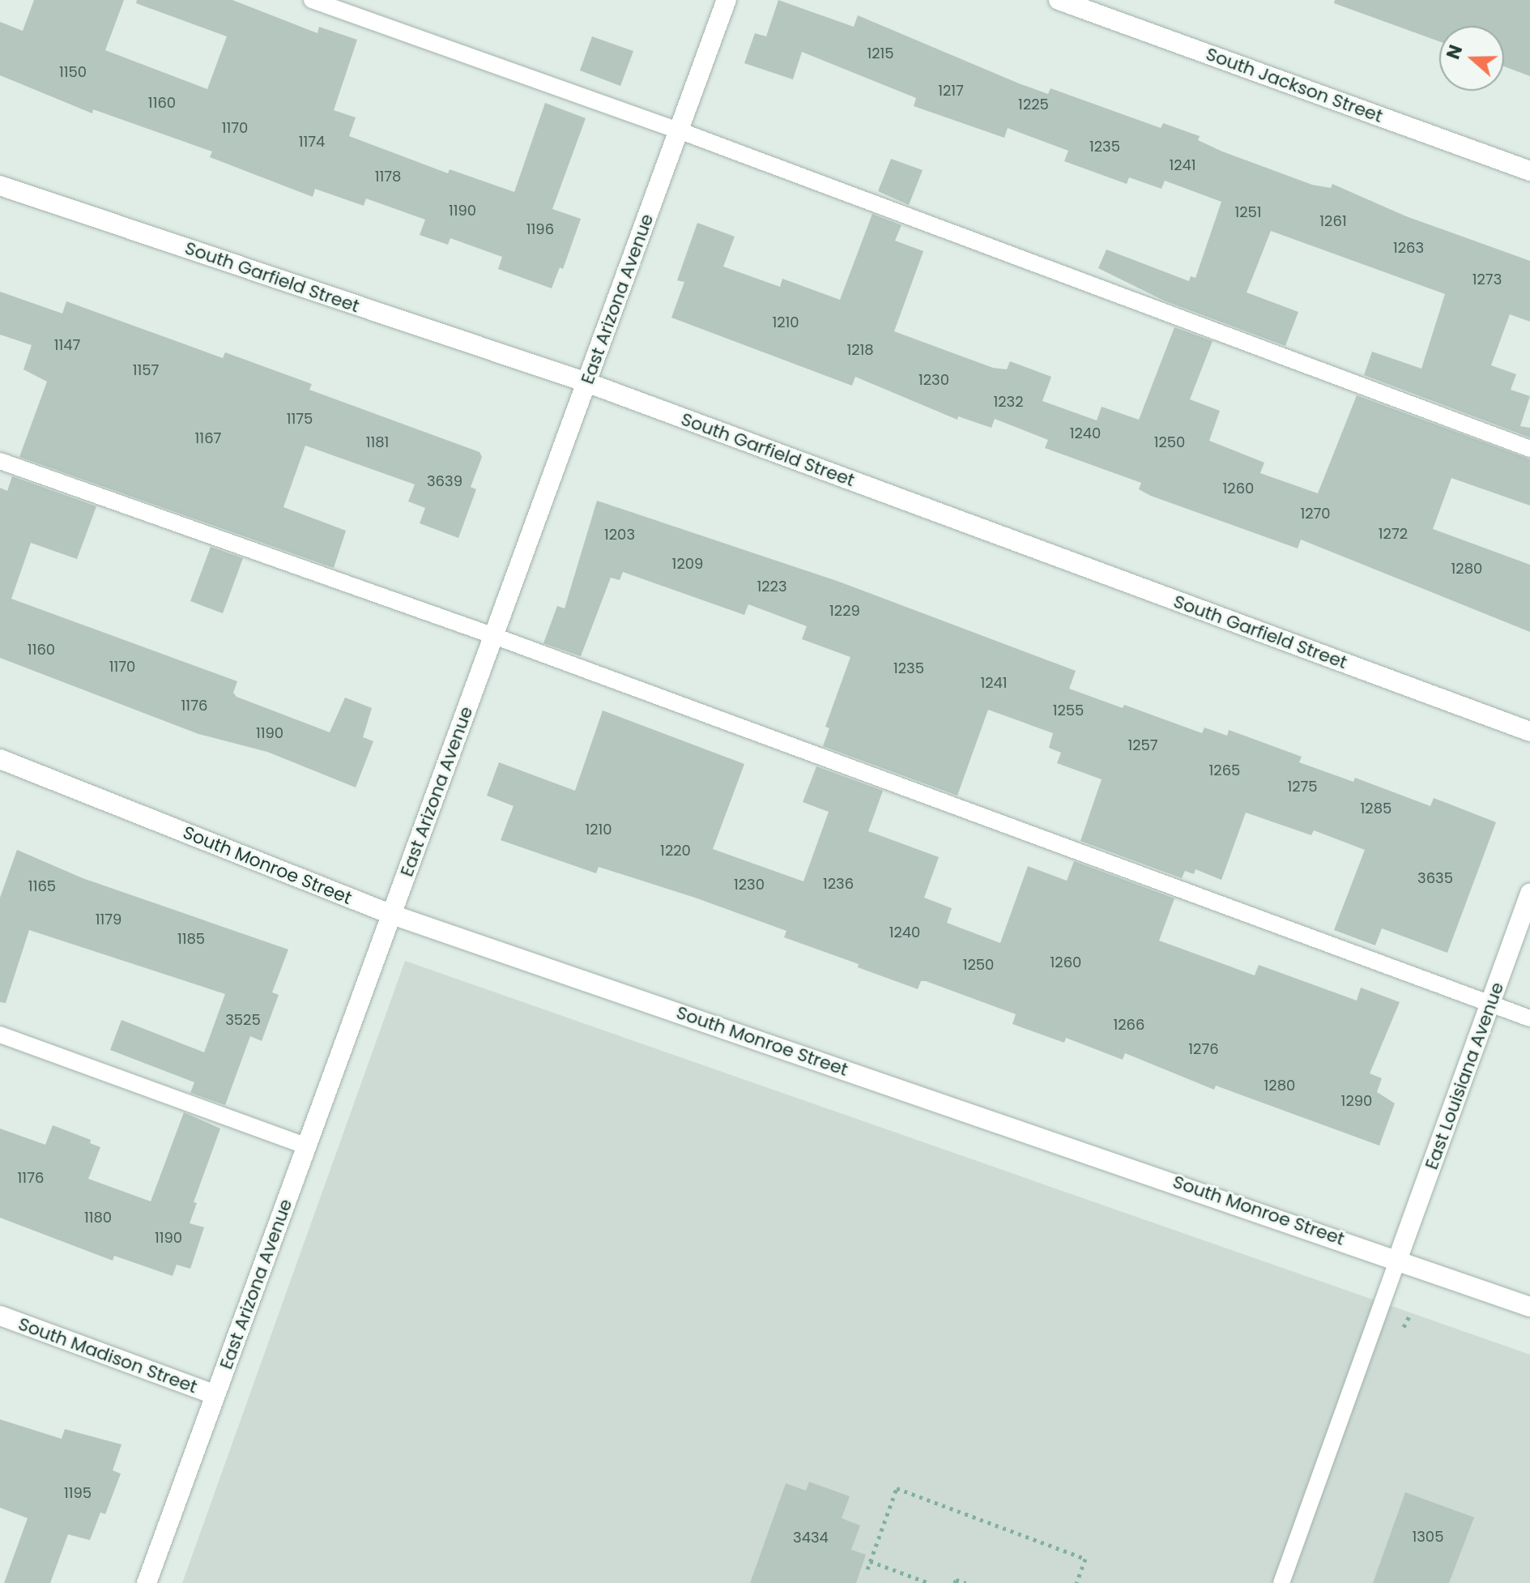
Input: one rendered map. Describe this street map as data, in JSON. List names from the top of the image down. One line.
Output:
{"streets":{"street":["South Jackson Street","South Garfield Street","East Arizona Avenue","South Monroe Street","East Louisiana Avenue","South Madison Street"]},"crossings":[["South Garfield Street","East Arizona Avenue"],["East Arizona Avenue","South Monroe Street"],["East Arizona Avenue","South Madison Street"],["South Monroe Street","East Louisiana Avenue"]],"house_numbers":["1215","1150","1217","1160","1225","1170","1174","1235","1241","1178","1190","1251","1261","1196","1263","1273","1210","1147","1218","1157","1230","1232","1175","1240","1167","1181","1250","3639","1260","1270","1272","1203","1209","1280","1223","1229","1160","1170","1235","1241","1176","1255","1190","1257","1265","1275","1285","1210","1220","3635","1236","1230","1165","1179","1240","1185","1260","1250","3525","1266","1276","1280","1290","1176","1180","1190","1195","1305","3434"],"north":"left"}
